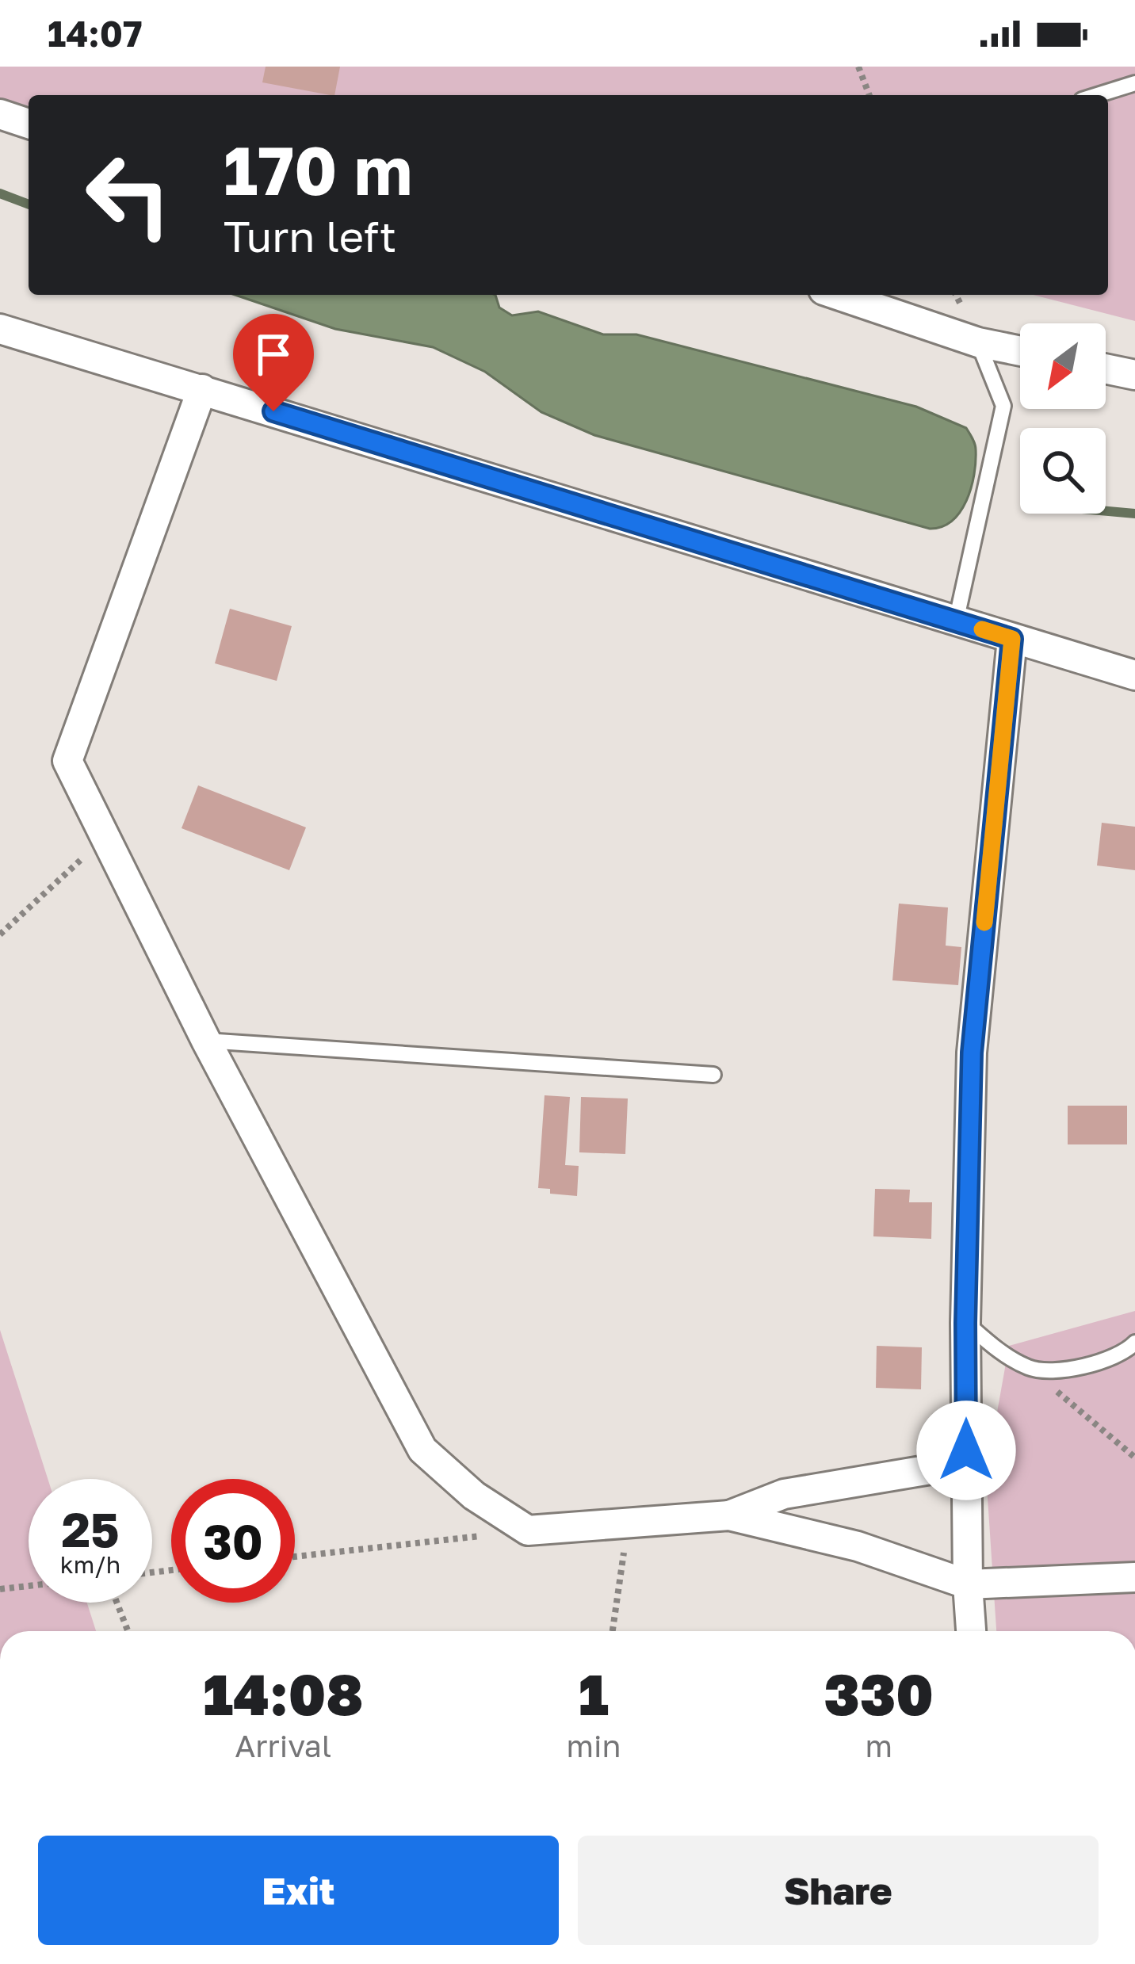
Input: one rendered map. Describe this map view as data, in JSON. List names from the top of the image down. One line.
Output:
{"north":"bottom left","page":{"status":"14:07","turn":["170 m","Turn left"],"speed":"25 km/h","limit":"30","eta":["14:08","Arrival","1","min","330","m"],"buttons":["Exit","Share"]}}
